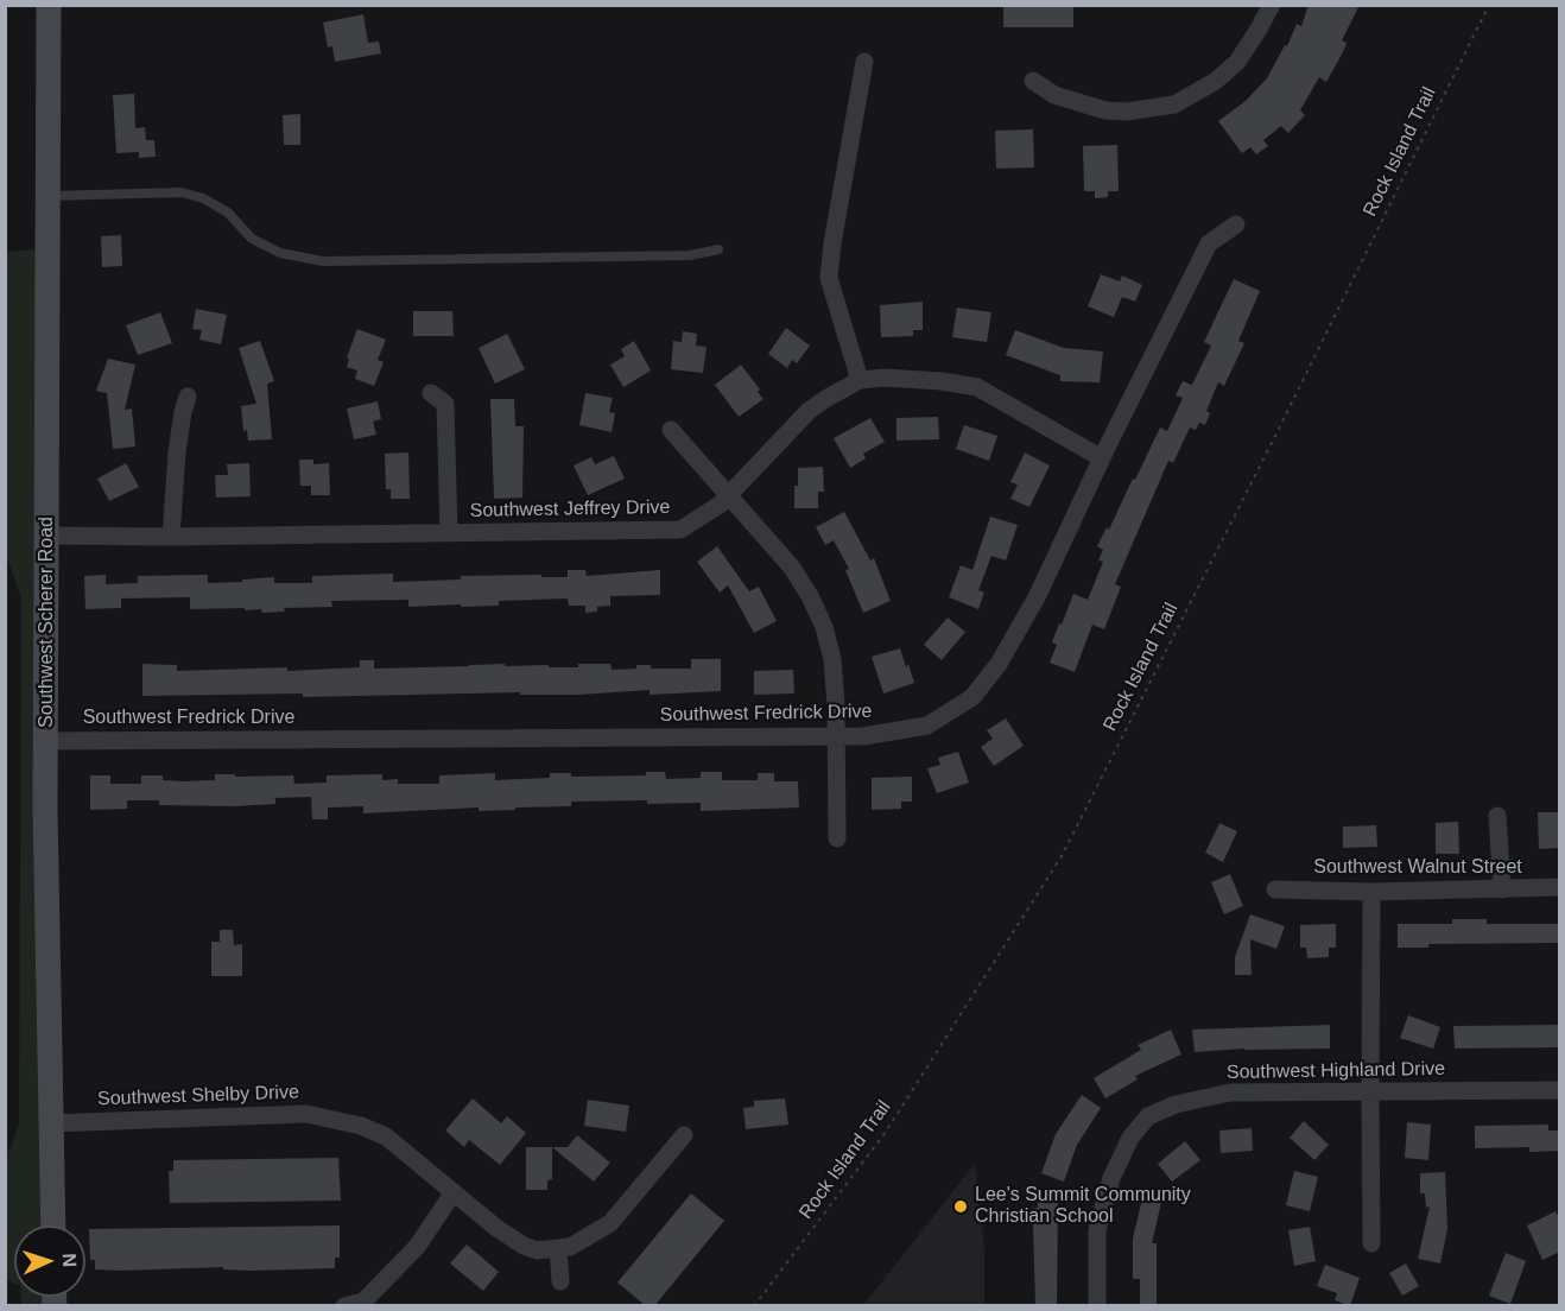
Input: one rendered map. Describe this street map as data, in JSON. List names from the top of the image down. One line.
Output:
{"streets":{"main road":["Southwest Scherer Road"],"street":["Southwest Jeffrey Drive","Southwest Fredrick Drive","Southwest Walnut Street","Southwest Highland Drive","Southwest Shelby Drive"],"path":["Rock Island Trail"]},"crossings":[["Southwest Jeffrey Drive","Southwest Scherer Road"],["Southwest Jeffrey Drive","Southwest Fredrick Drive"],["Southwest Scherer Road","Southwest Fredrick Drive"],["Southwest Scherer Road","Southwest Shelby Drive"]],"places":["Lee's Summit Community Christian School"],"north":"right"}
